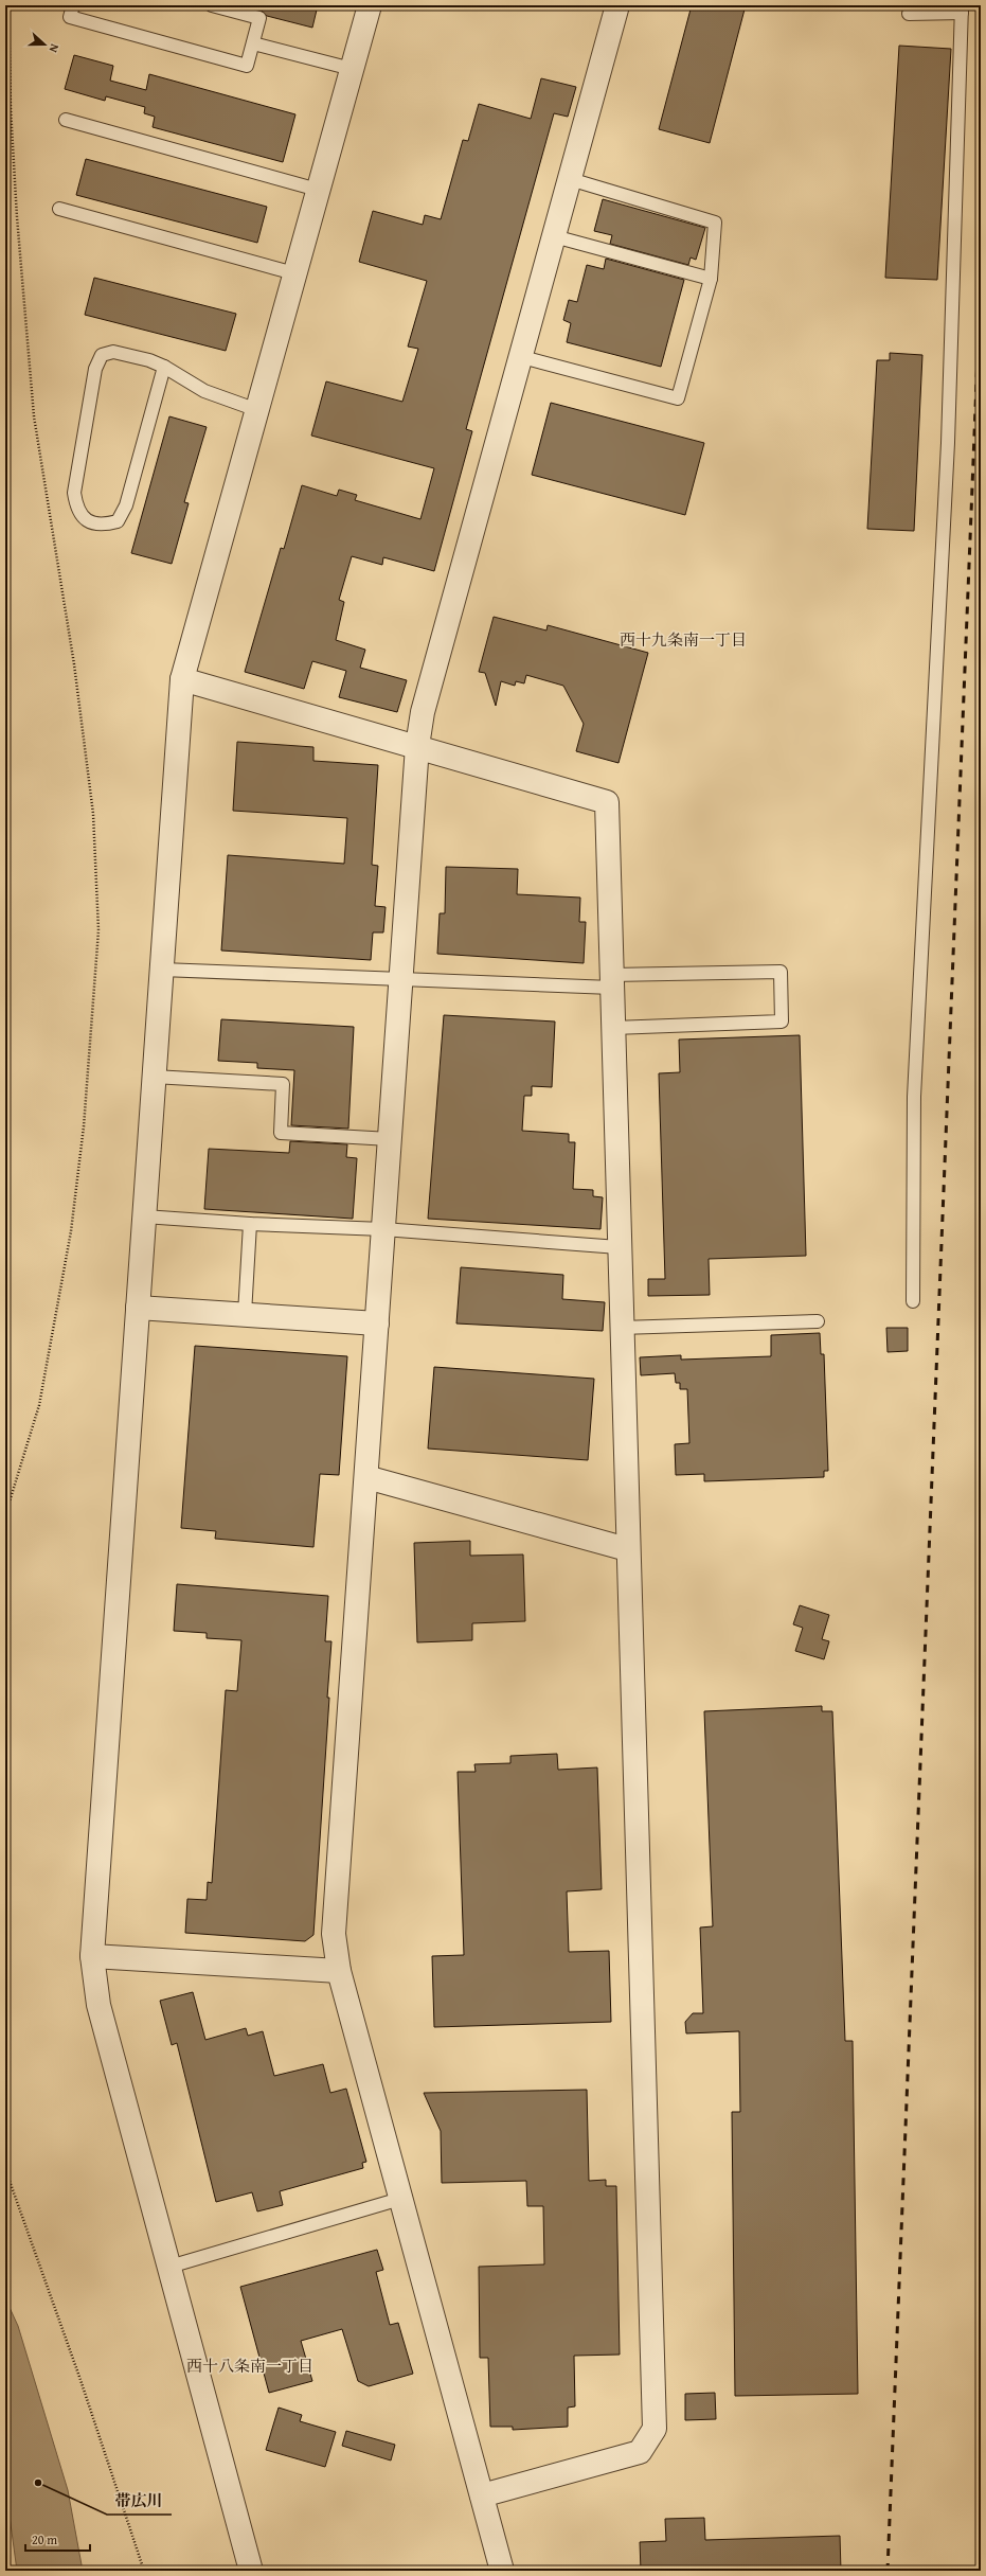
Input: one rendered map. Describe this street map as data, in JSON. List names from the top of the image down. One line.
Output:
{"districts":["西十九条南一丁目","西十八条南一丁目"],"places":["帯広川"],"scale_bar":"20 m","north":"right"}
